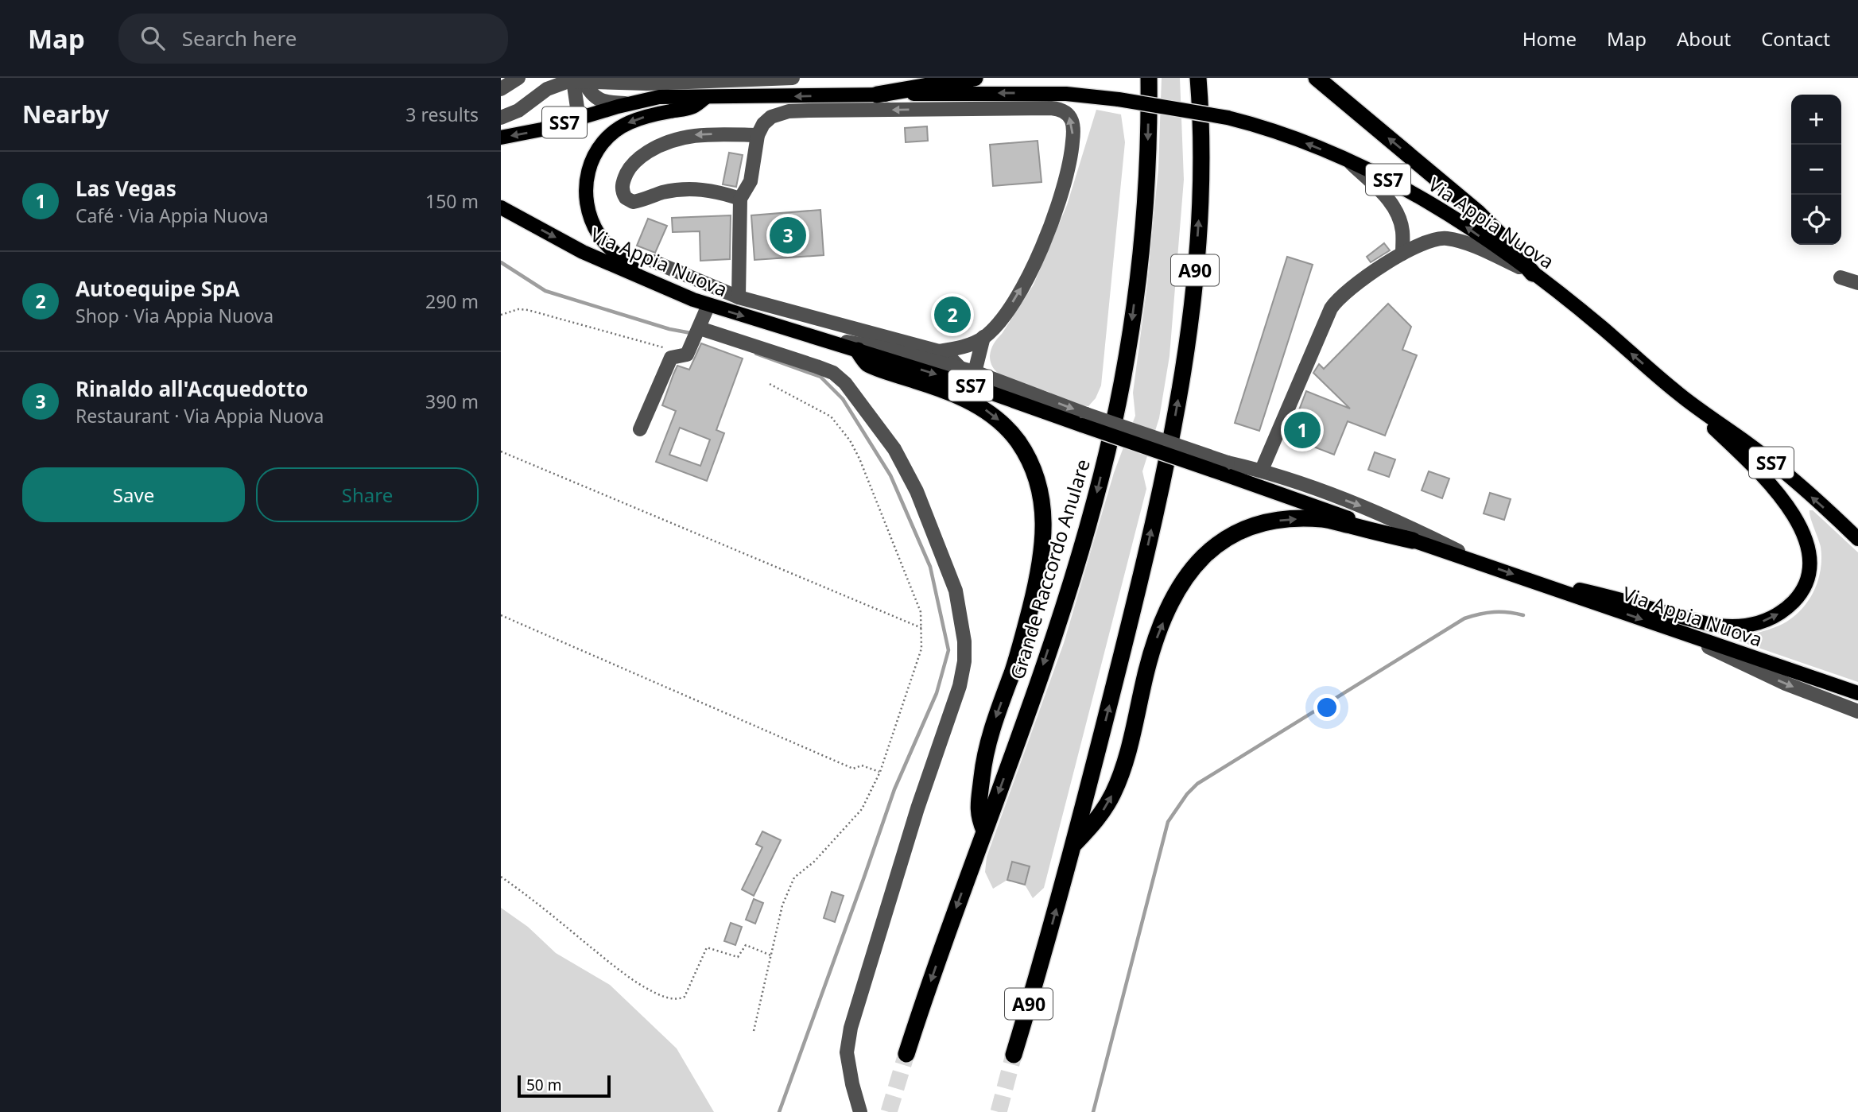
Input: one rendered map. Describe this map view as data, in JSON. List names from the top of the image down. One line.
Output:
{"streets":{"highway":["A90","Grande Raccordo Anulare"],"main road":["SS7","Via Appia Nuova"]},"scale_bar":"50 m","page":{"header":"Map","search":"Search here","nav":["Home","Map","About","Contact"],"heading":["Nearby","3 results"],"map_buttons":["+","−"],"list":[{"mark":"1","name":"Las Vegas","note":"Café · Via Appia Nuova","value":"150 m"},{"mark":"2","name":"Autoequipe SpA","note":"Shop · Via Appia Nuova","value":"290 m"},{"mark":"3","name":"Rinaldo all'Acquedotto","note":"Restaurant · Via Appia Nuova","value":"390 m"}],"pins":["3","2","1"],"buttons":["Save","Share"],"scale":"50 m"}}
